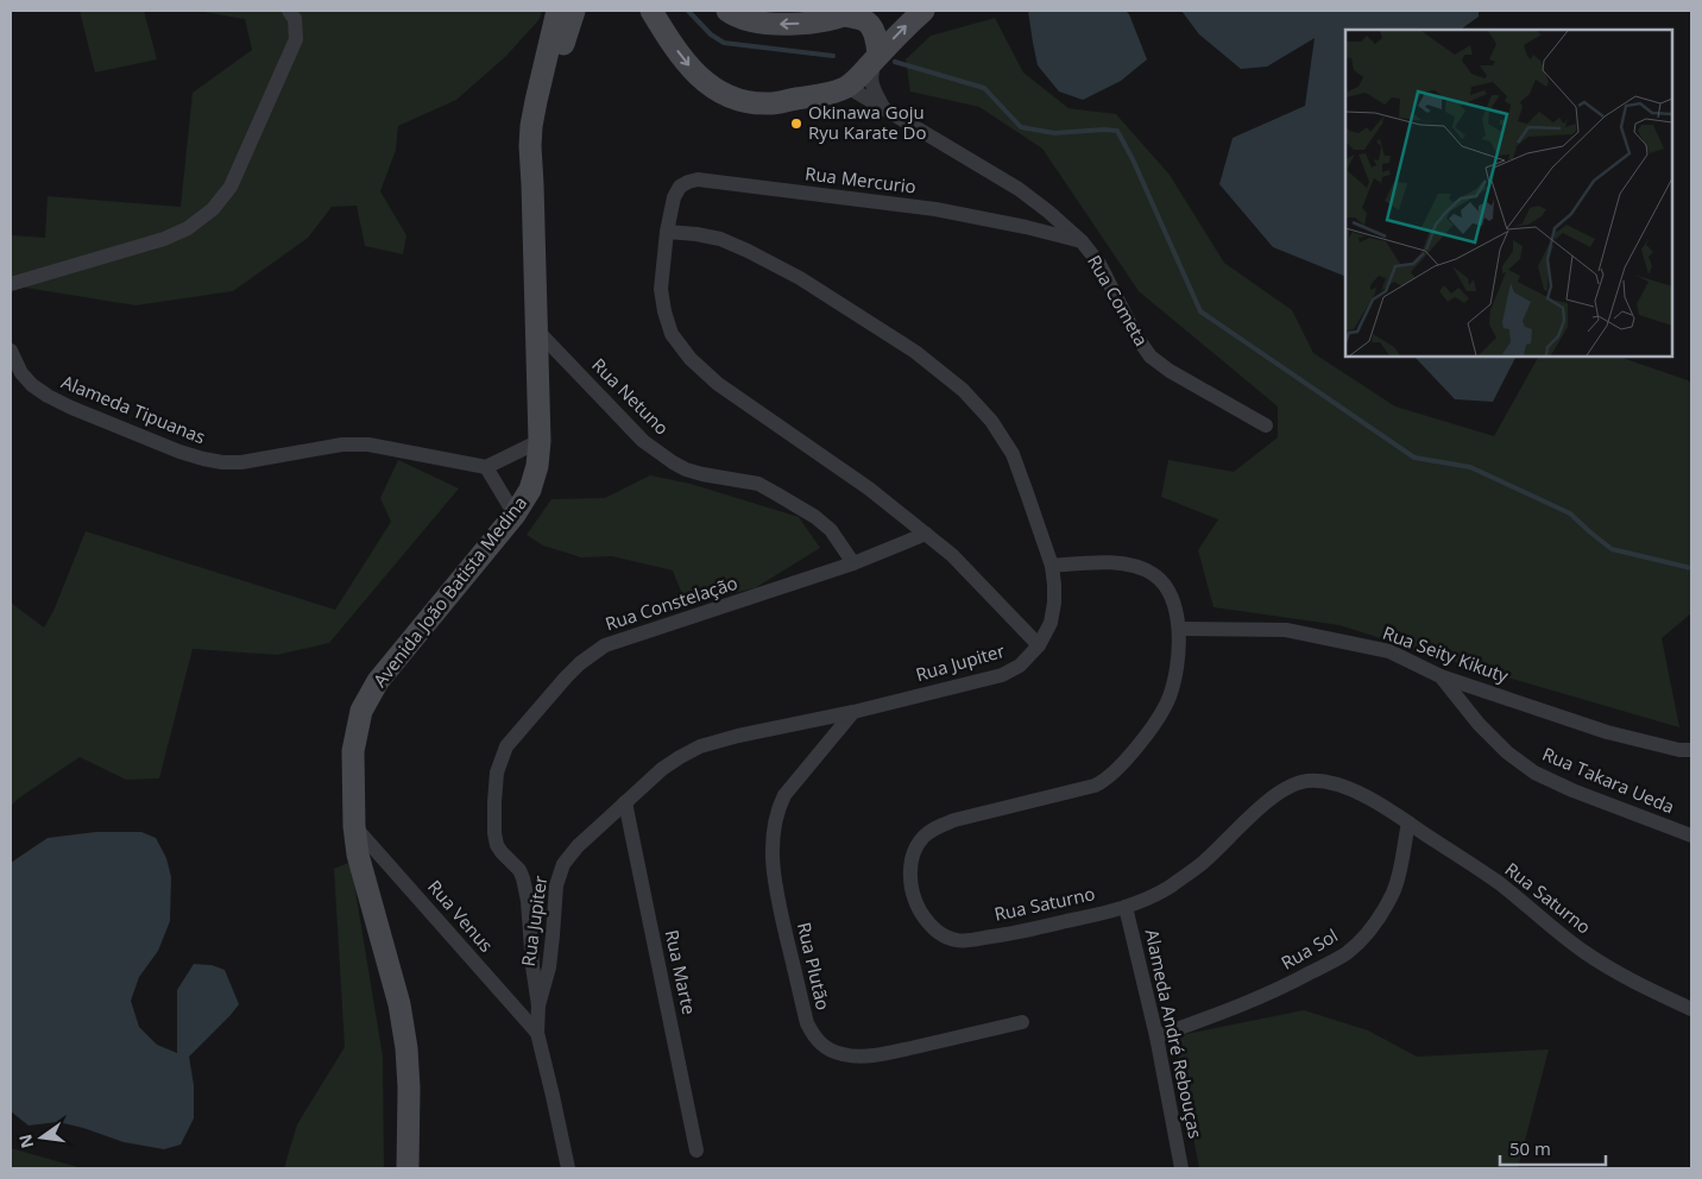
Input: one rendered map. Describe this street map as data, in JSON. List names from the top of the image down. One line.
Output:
{"streets":{"main road":["Avenida João Batista Medina"],"street":["Rua Mercurio","Rua Cometa","Rua Netuno","Alameda Tipuanas","Rua Constelação","Rua Seity Kikuty","Rua Jupiter","Rua Takara Ueda","Rua Saturno","Rua Venus","Rua Sol","Rua Plutão","Rua Marte","Alameda André Rebouças"]},"crossings":[["Rua Mercurio","Rua Cometa"],["Rua Mercurio","Rua Jupiter"],["Rua Netuno","Avenida João Batista Medina"],["Rua Netuno","Rua Constelação"],["Avenida João Batista Medina","Rua Venus"],["Rua Constelação","Rua Jupiter"],["Rua Constelação","Rua Venus"],["Rua Seity Kikuty","Rua Takara Ueda"],["Rua Seity Kikuty","Rua Saturno"],["Rua Jupiter","Rua Saturno"],["Rua Jupiter","Rua Plutão"],["Rua Jupiter","Rua Marte"],["Rua Saturno","Rua Sol"],["Rua Saturno","Alameda André Rebouças"],["Rua Sol","Alameda André Rebouças"]],"places":["Okinawa Goju Ryu Karate Do"],"scale_bar":"50 m","north":"left"}
